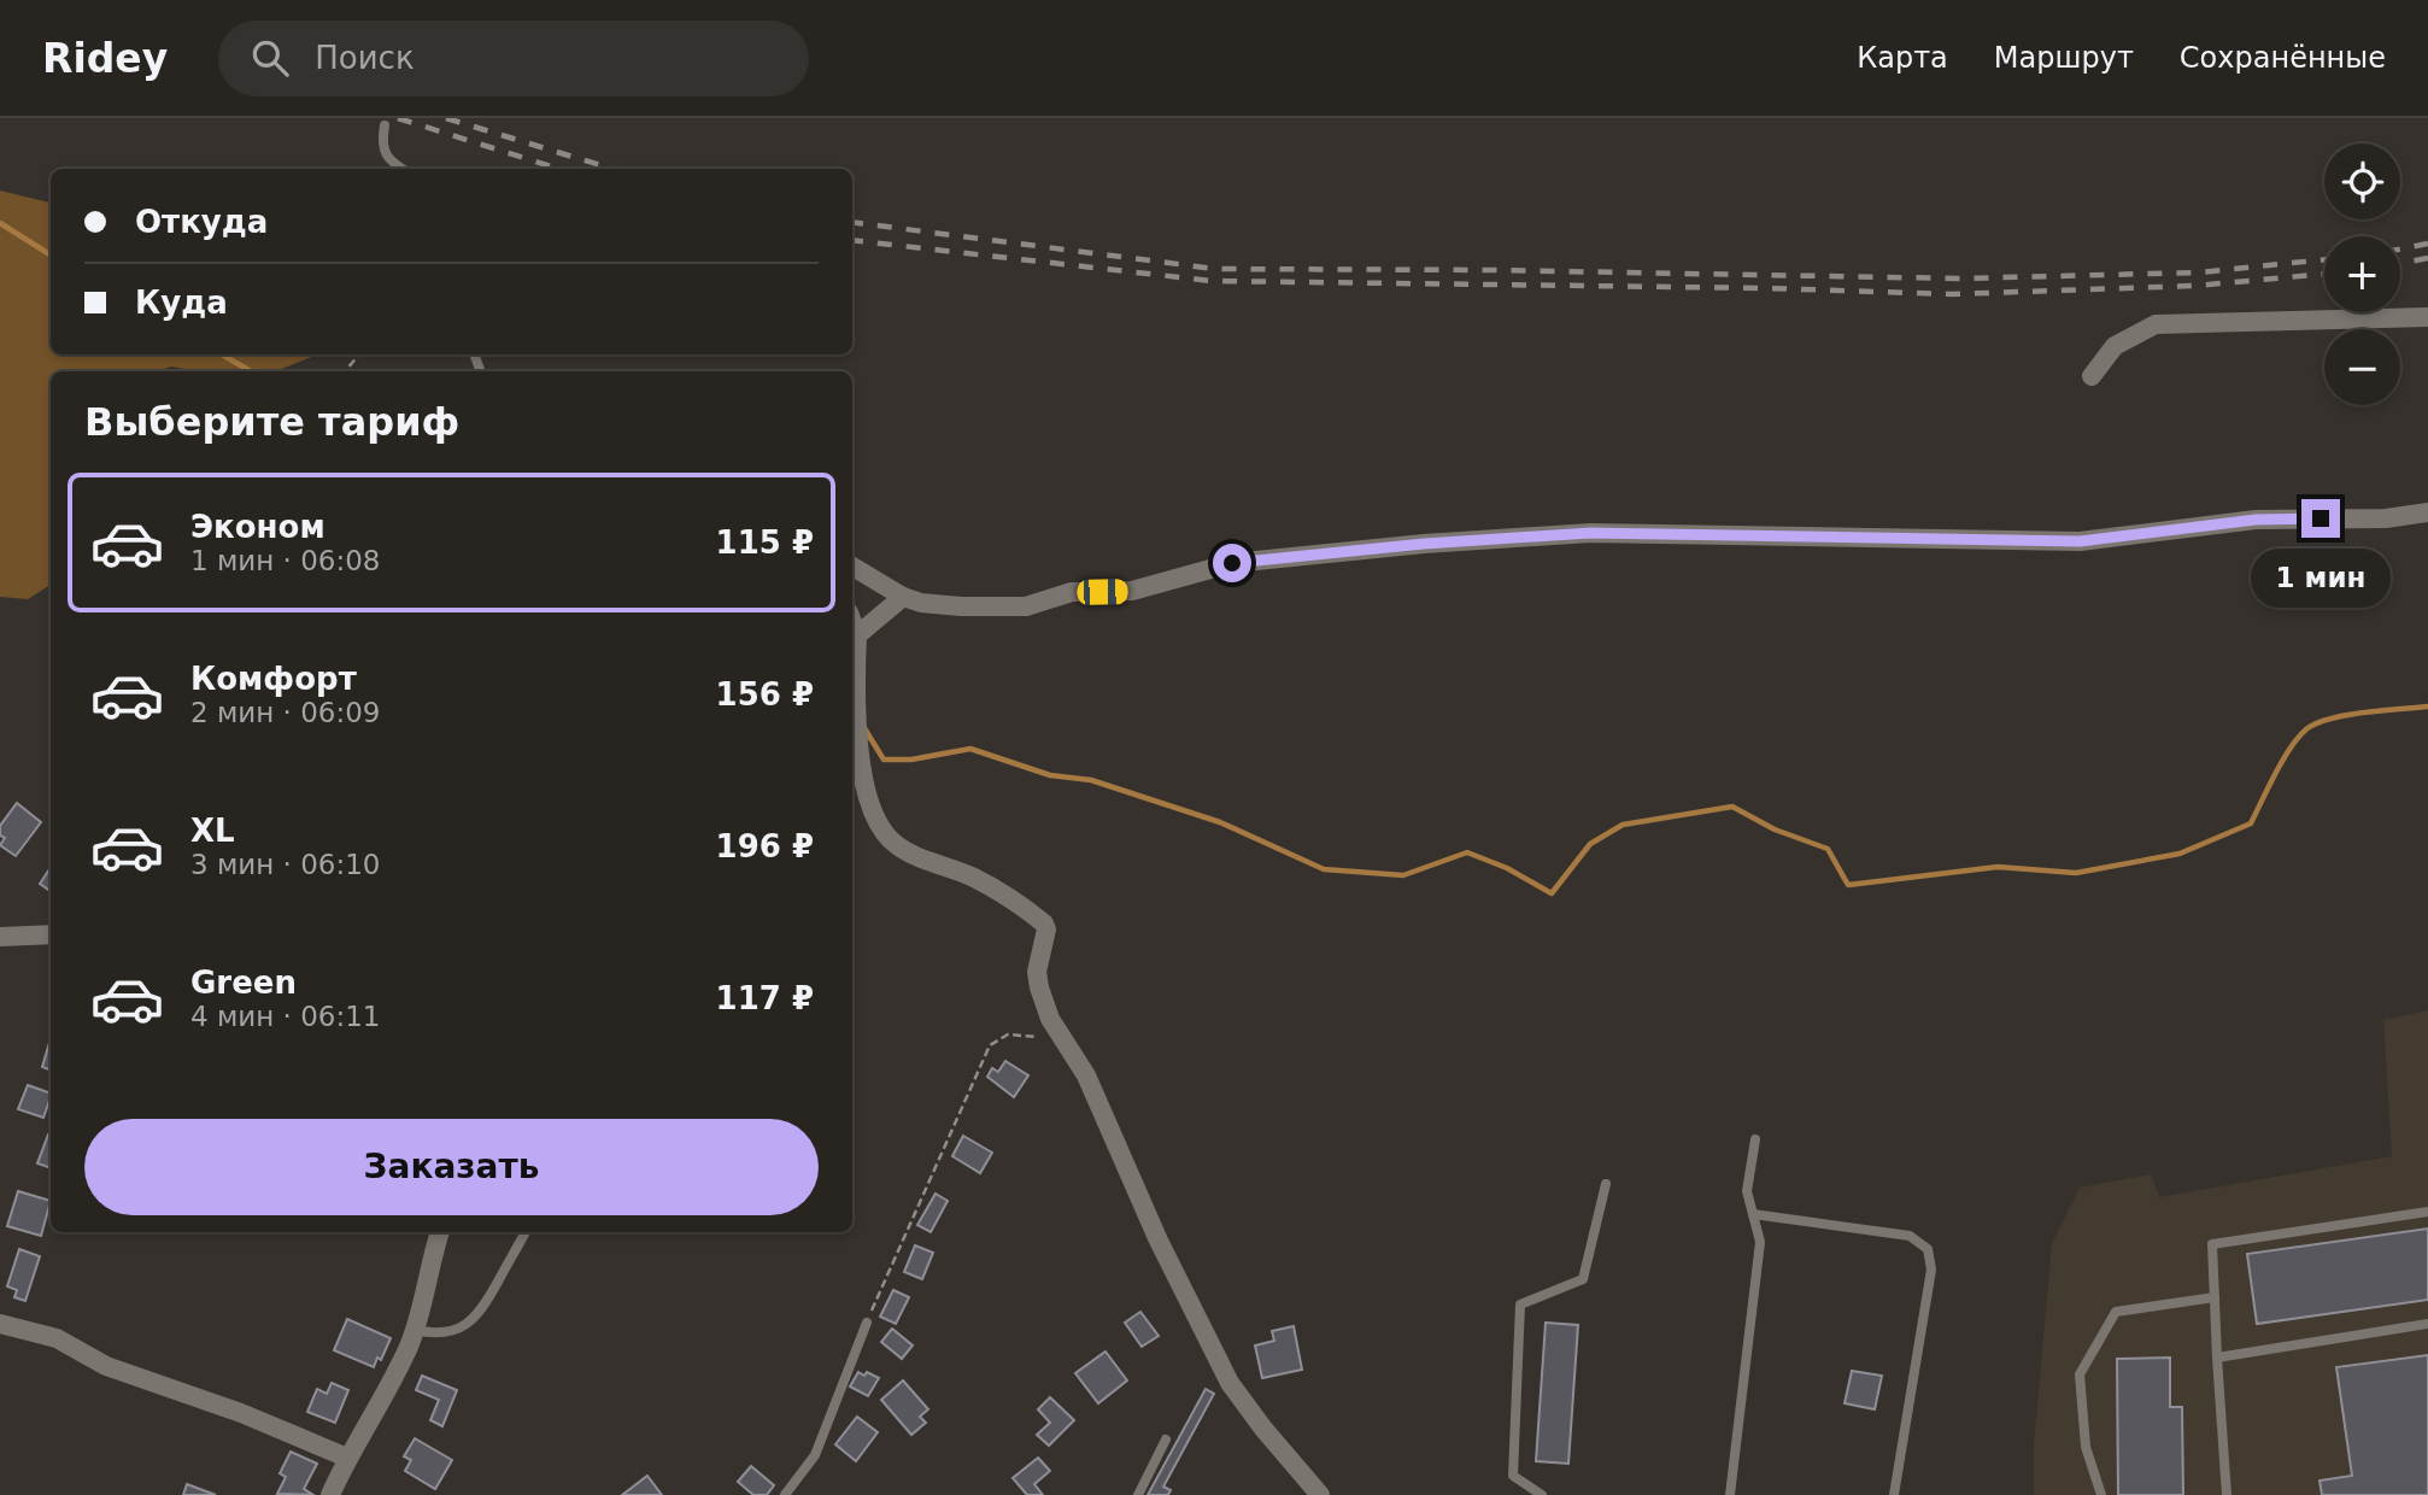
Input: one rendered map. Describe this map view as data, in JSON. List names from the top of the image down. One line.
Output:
{"page":{"header":"Ridey","search":"Поиск","nav":["Карта","Маршрут","Сохранённые"],"map_buttons":["+","−"],"banner":["Откуда","Куда"],"heading":"Выберите тариф","list":[{"name":"Эконом","note":"1 мин · 06:08","value":"115 ₽"},{"name":"Комфорт","note":"2 мин · 06:09","value":"156 ₽"},{"name":"XL","note":"3 мин · 06:10","value":"196 ₽"},{"name":"Green","note":"4 мин · 06:11","value":"117 ₽"}],"bubble":"1 мин","buttons":"Заказать"}}
